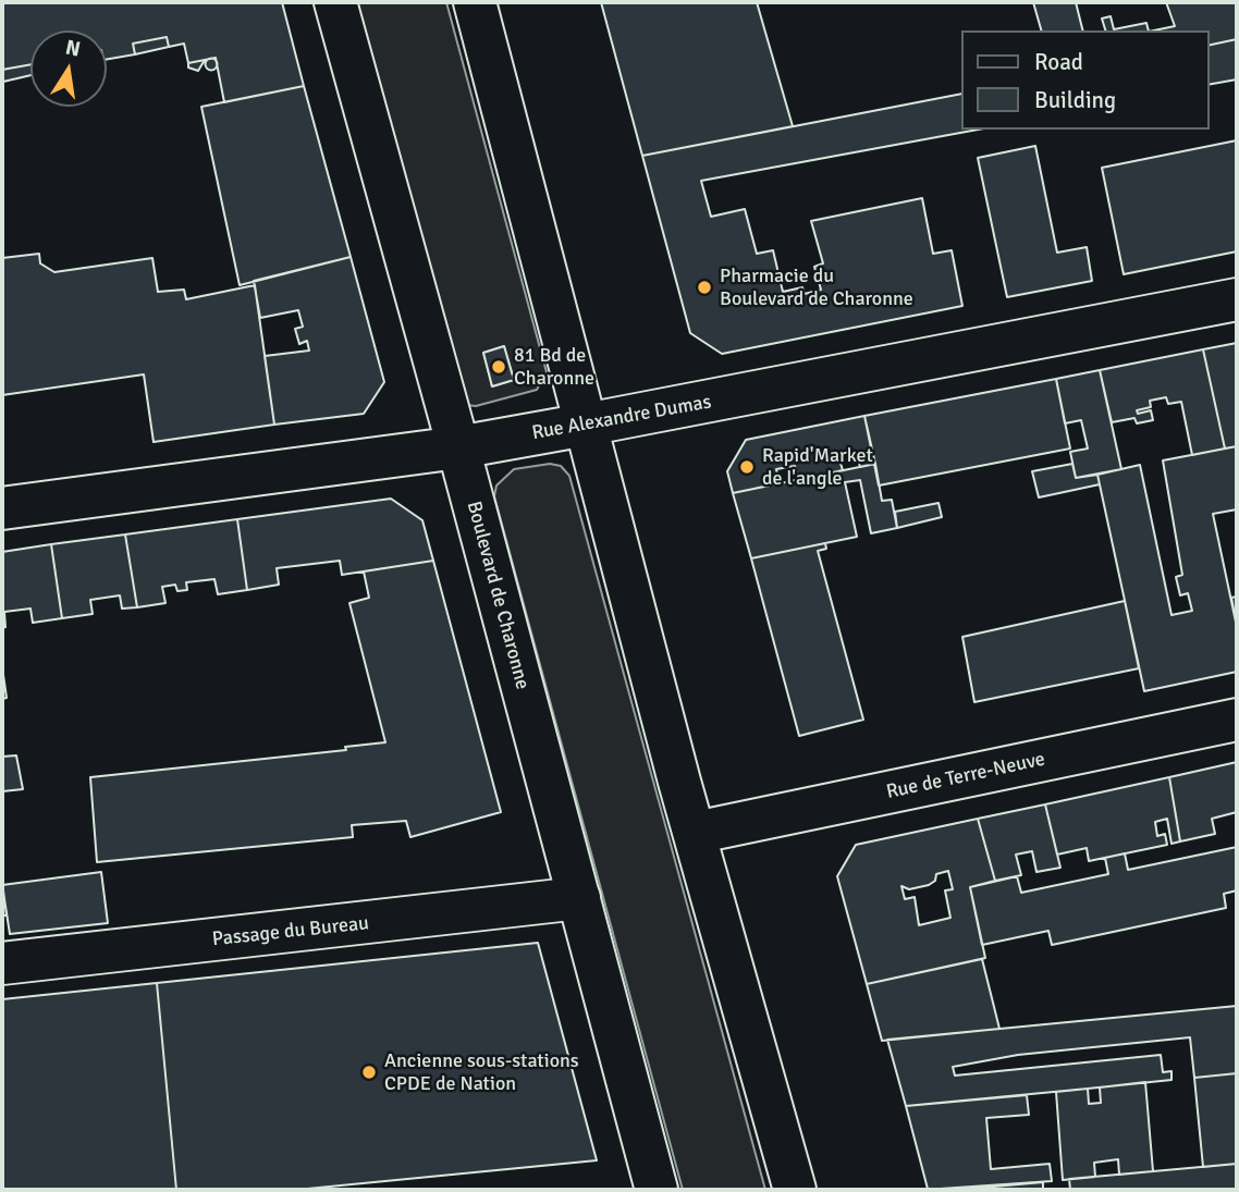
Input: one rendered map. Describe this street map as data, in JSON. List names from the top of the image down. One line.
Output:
{"streets":{"main road":["Rue Alexandre Dumas","Boulevard de Charonne","Rue de Terre-Neuve","Passage du Bureau"]},"crossings":[["Rue Alexandre Dumas","Boulevard de Charonne"],["Boulevard de Charonne","Passage du Bureau"]],"places":["Pharmacie du Boulevard de Charonne","81 Bd de Charonne","Rapid'Market de l'angle","Ancienne sous-stations CPDE de Nation"],"legend":["Road","Building"],"north":"top"}
